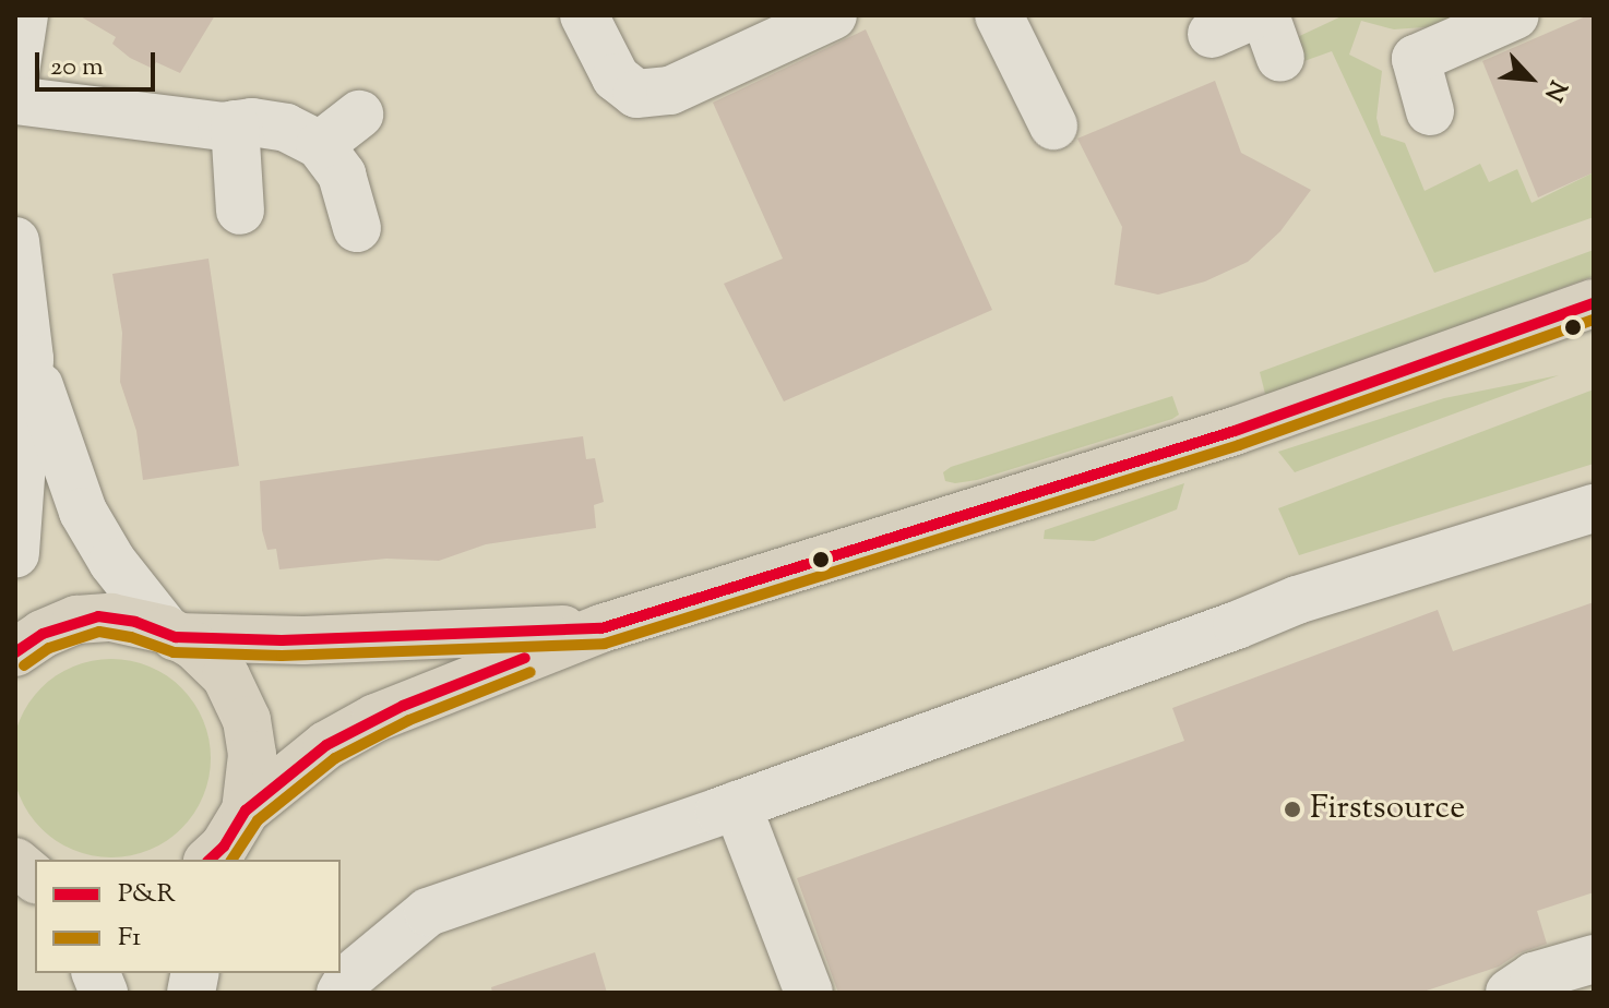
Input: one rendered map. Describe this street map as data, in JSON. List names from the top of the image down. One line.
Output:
{"places":["Firstsource"],"lines":["transit line P&R","transit line F1"],"legend":["P&R","F1"],"scale_bar":"20 m","north":"bottom right"}
